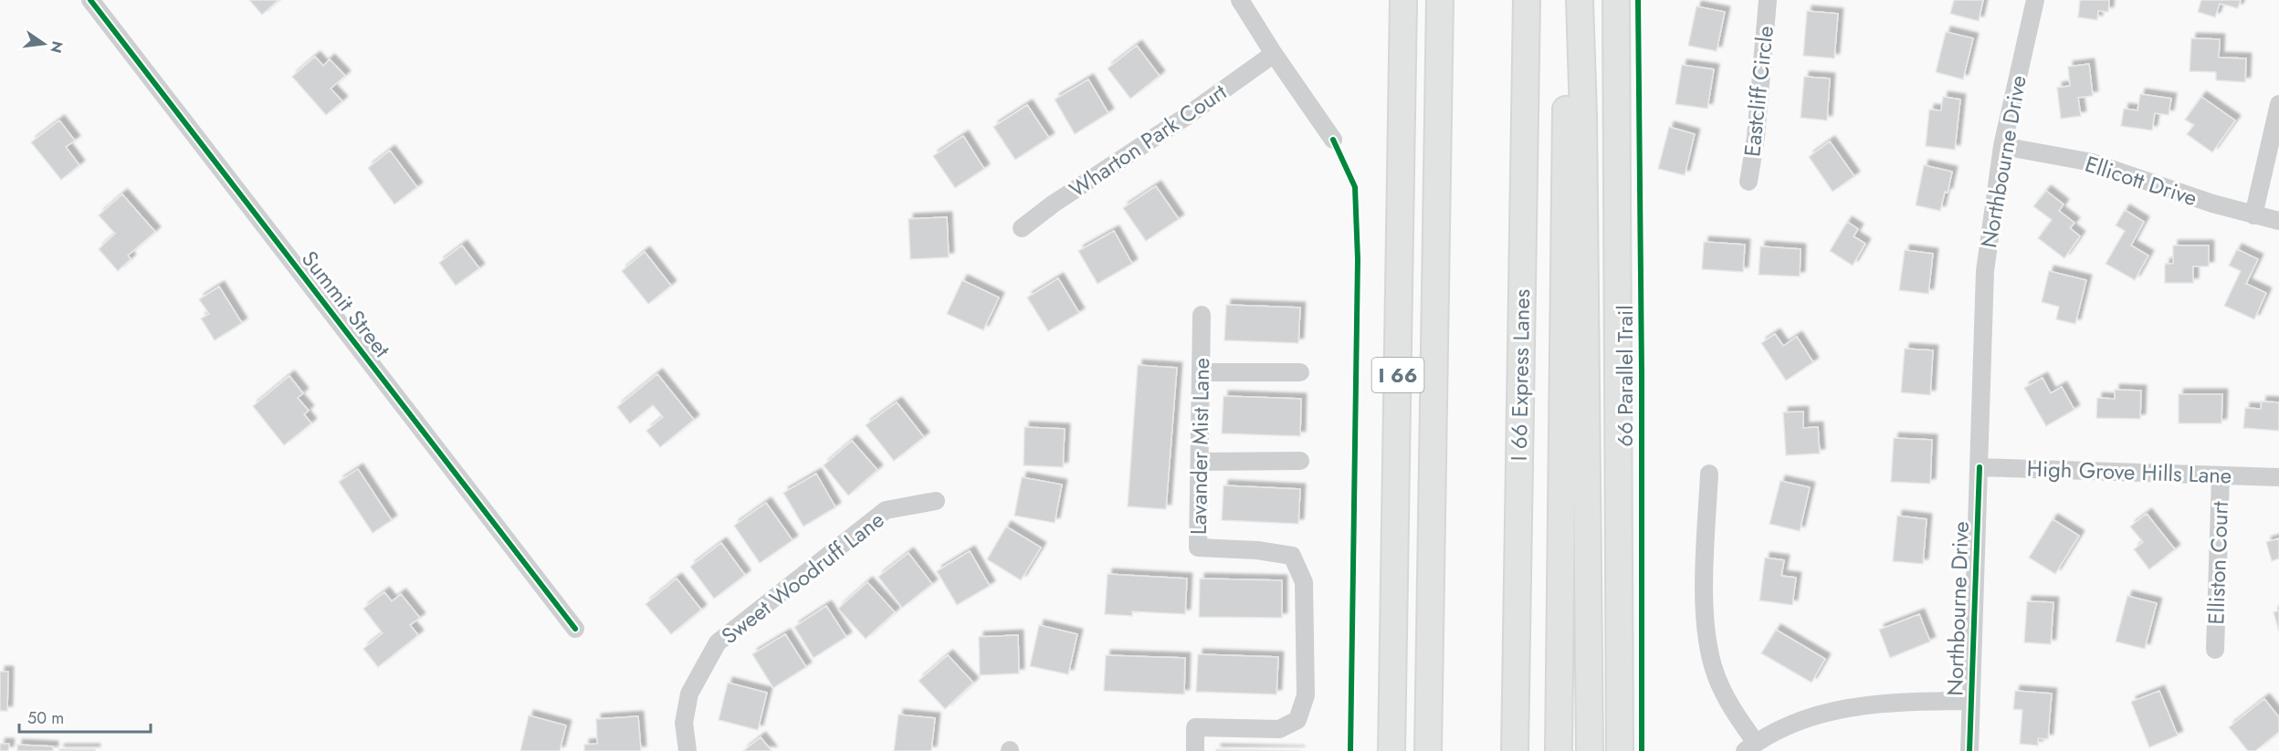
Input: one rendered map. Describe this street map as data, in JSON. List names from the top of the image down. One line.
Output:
{"streets":{"highway":["I 66","I 66 Express Lanes"],"street":["Eastcliff Circle","Wharton Park Court","Northbourne Drive","Ellicott Drive","Summit Street","Lavander Mist Lane","High Grove Hills Lane","Elliston Court","Sweet Woodruff Lane"],"cycle path":["66 Parallel Trail"]},"crossings":[["Northbourne Drive","Ellicott Drive"],["Northbourne Drive","High Grove Hills Lane"],["High Grove Hills Lane","Elliston Court"]],"scale_bar":"50 m","north":"right"}
